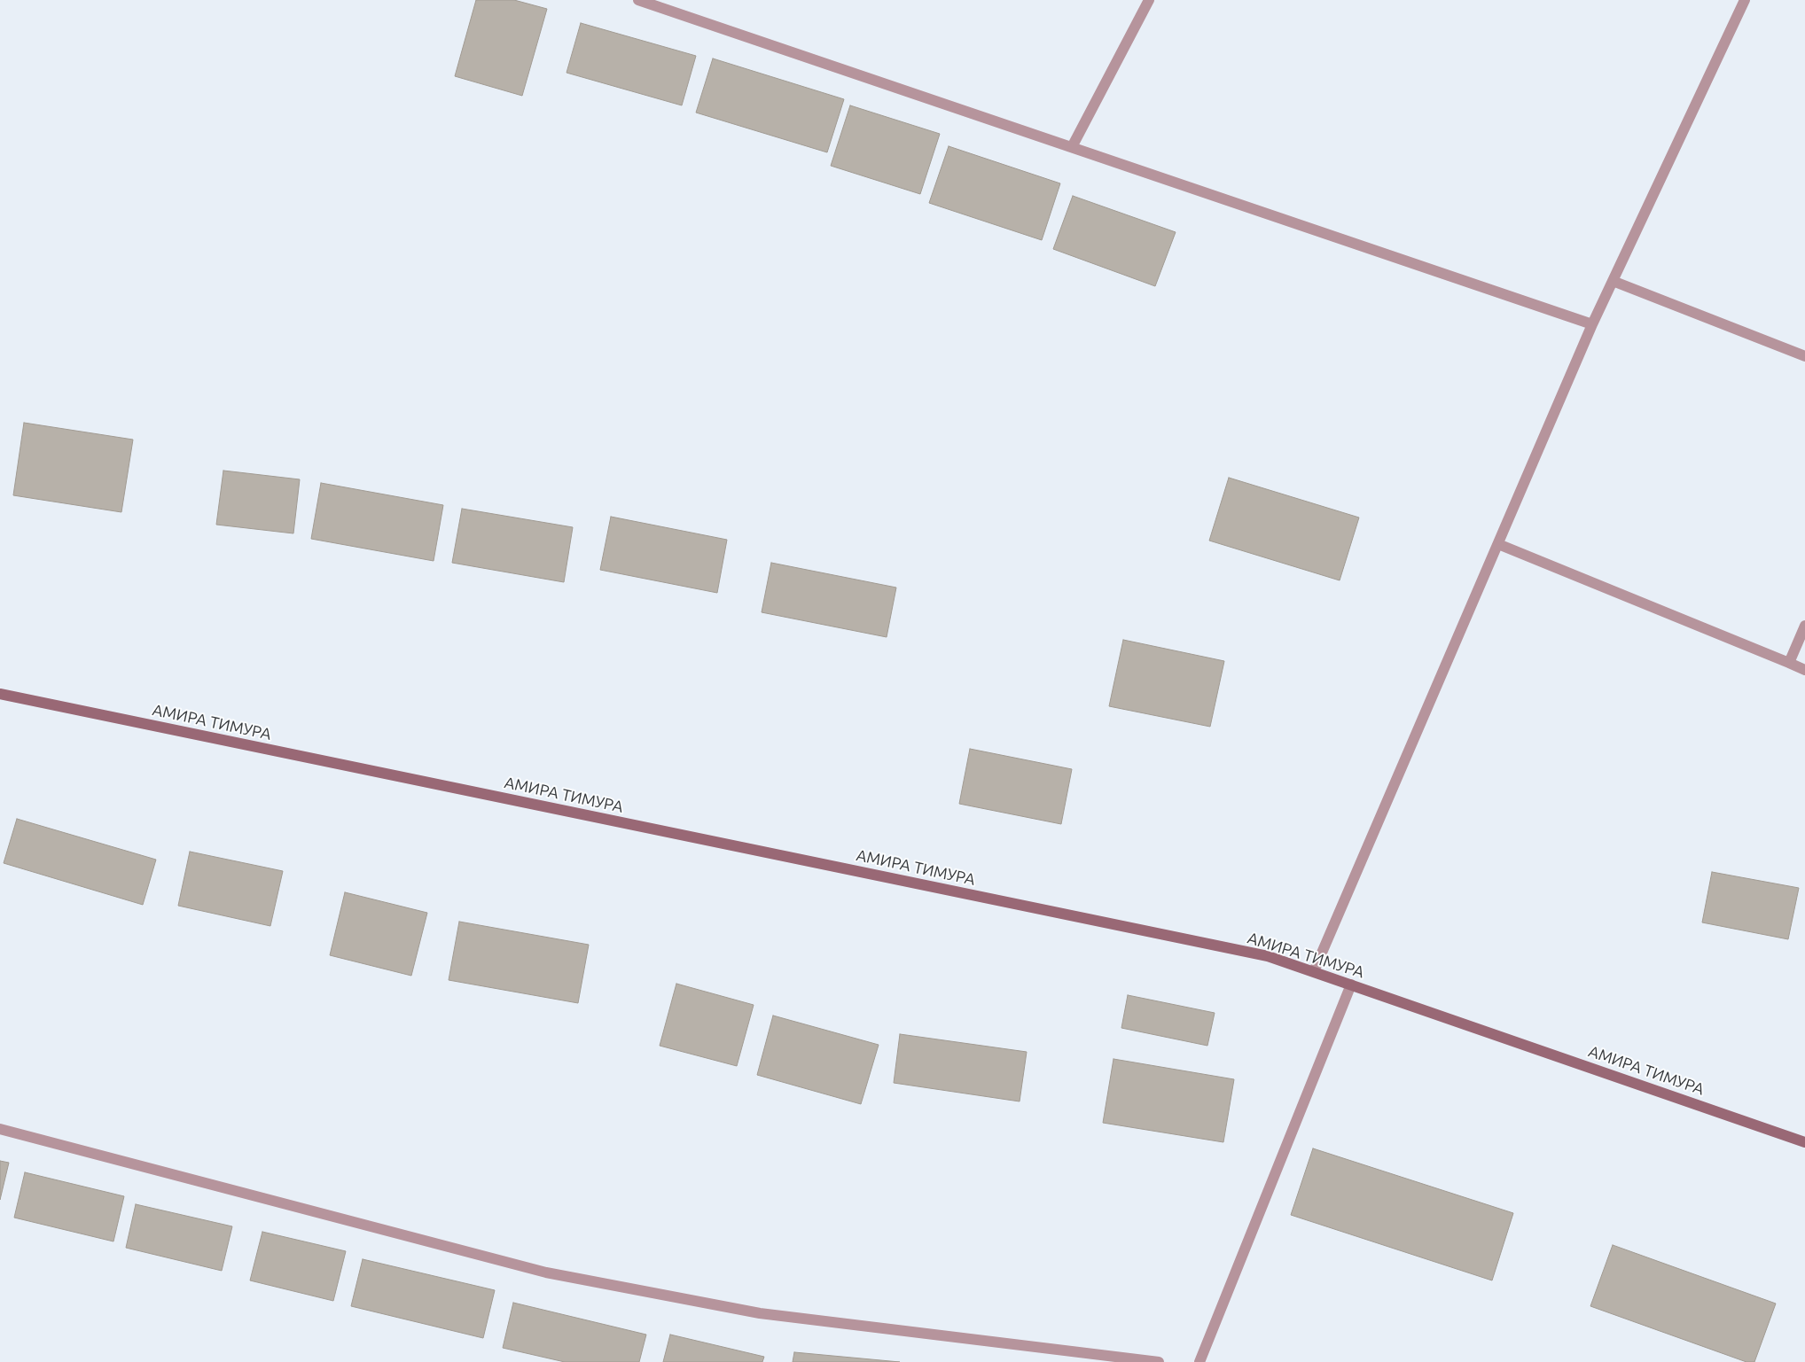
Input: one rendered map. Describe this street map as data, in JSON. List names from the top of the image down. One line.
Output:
{"streets":{"street":["АМИРА ТИМУРА"]}}
